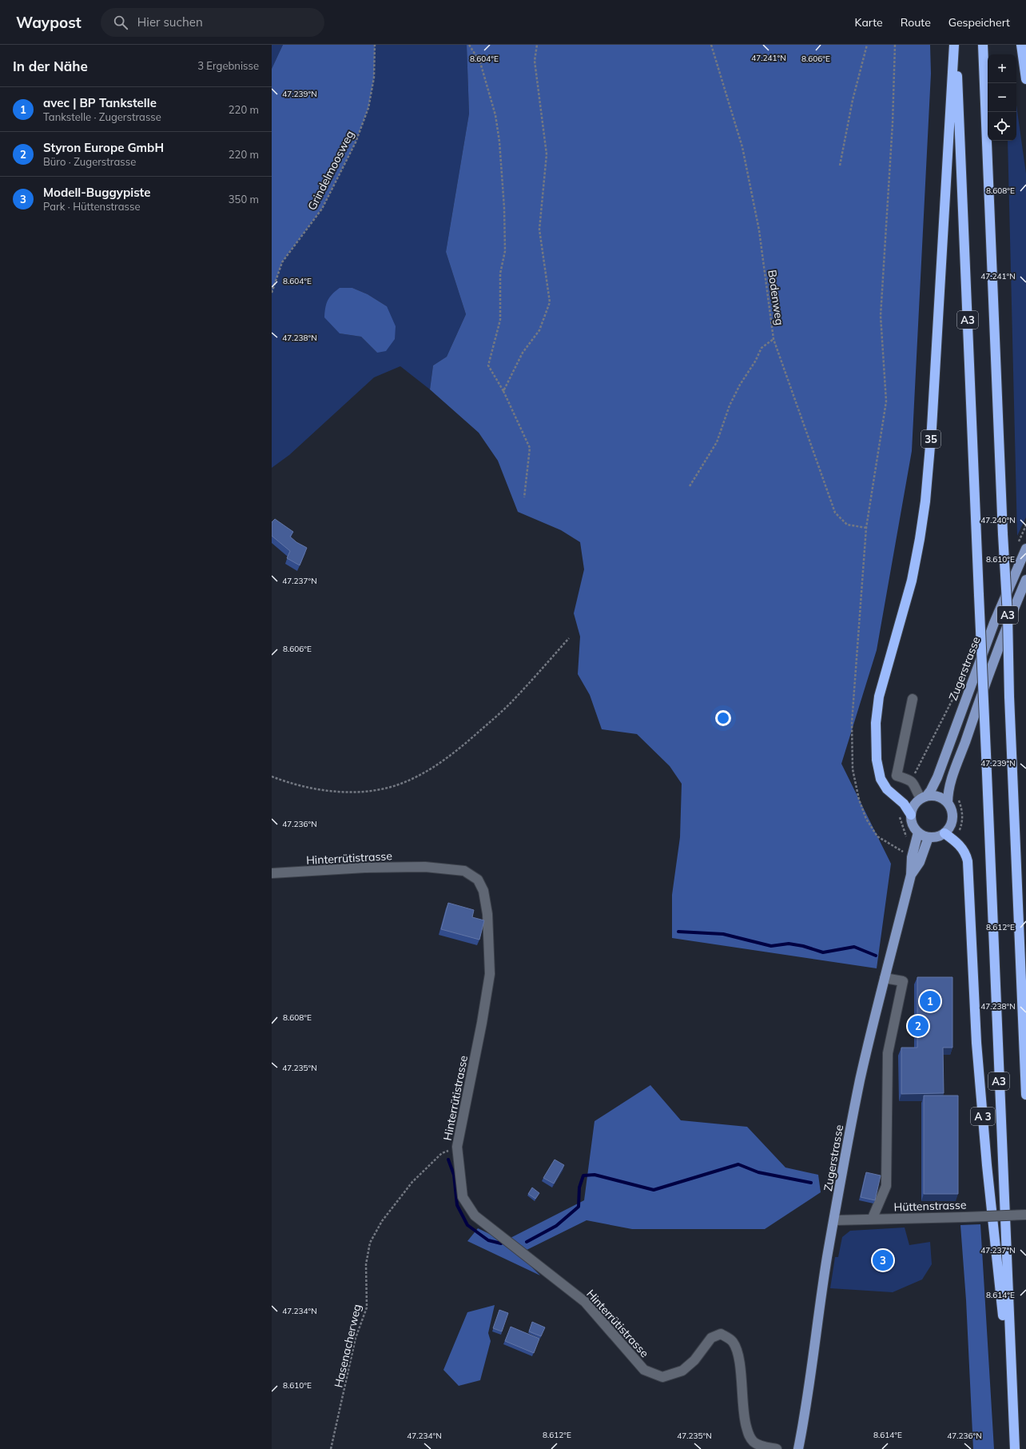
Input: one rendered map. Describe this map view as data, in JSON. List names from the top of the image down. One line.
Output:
{"streets":{"highway":["A3","35","A 3"],"main road":["Zugerstrasse"],"street":["Hinterrütistrasse","Hüttenstrasse"],"path":["Grindelmoosweg","Bodenweg","Hasenacherweg"]},"crossings":[["A3","35"],["A3","A 3"],["35","Zugerstrasse"],["35","A 3"],["Zugerstrasse","A 3"],["Zugerstrasse","Hüttenstrasse"],["Hinterrütistrasse","Hasenacherweg"]],"page":{"header":"Waypost","search":"Hier suchen","nav":["Karte","Route","Gespeichert"],"heading":["In der Nähe","3 Ergebnisse"],"map_buttons":["+","−"],"list":[{"mark":"1","name":"avec | BP Tankstelle","note":"Tankstelle · Zugerstrasse","value":"220 m"},{"mark":"2","name":"Styron Europe GmbH","note":"Büro · Zugerstrasse","value":"220 m"},{"mark":"3","name":"Modell-Buggypiste","note":"Park · Hüttenstrasse","value":"350 m"}],"pins":["1","2","3"]},"coordinates":["47.241°N","8.604°E","8.606°E","47.239°N","8.608°E","47.238°N","47.240°N","8.610°E","47.237°N","47.236°N","8.612°E","47.235°N","8.614°E","47.234°N"]}
